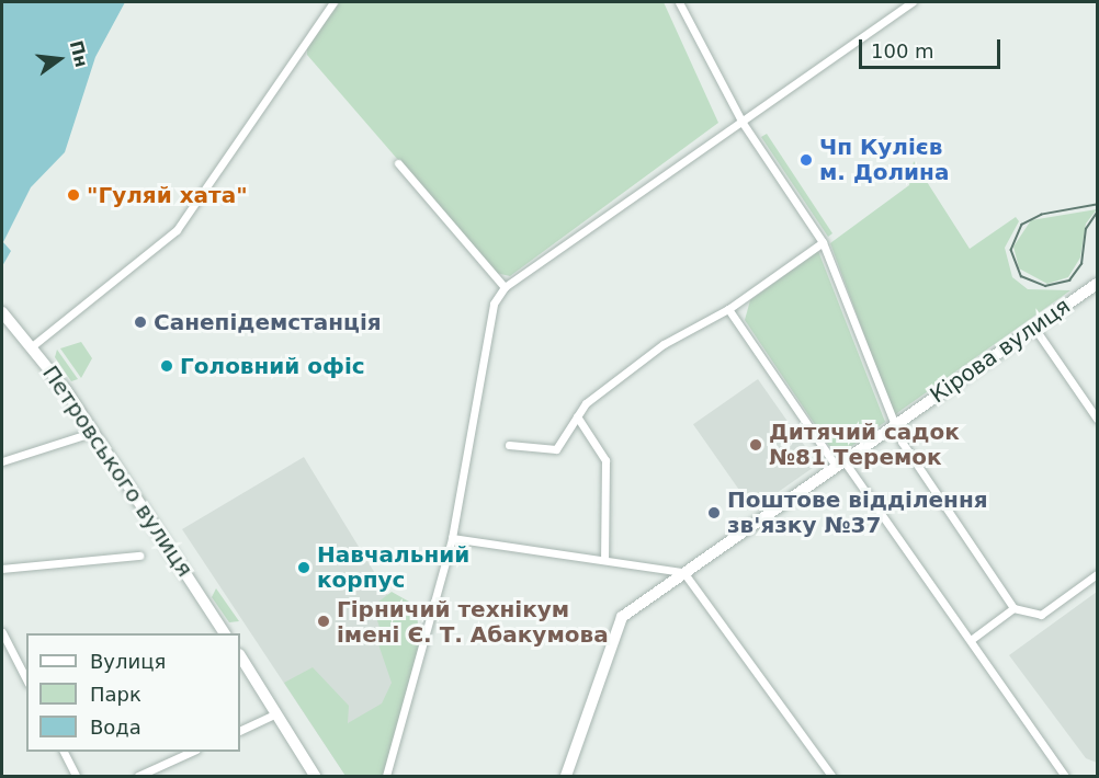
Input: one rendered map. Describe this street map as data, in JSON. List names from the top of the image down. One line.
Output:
{"streets":{"main road":["Кірова вулиця","Петровського вулиця"]},"places":["Чп Кулієв м. Долина","\"Гуляй хата\"","Санепідемстанція","Головний офіс","Дитячий садок №81 Теремок","Поштове відділення зв'язку №37","Навчальний корпус","Гірничий технікум імені Є. Т. Абакумова"],"legend":["Вулиця","Парк","Вода"],"scale_bar":"100 m","north":"right"}
